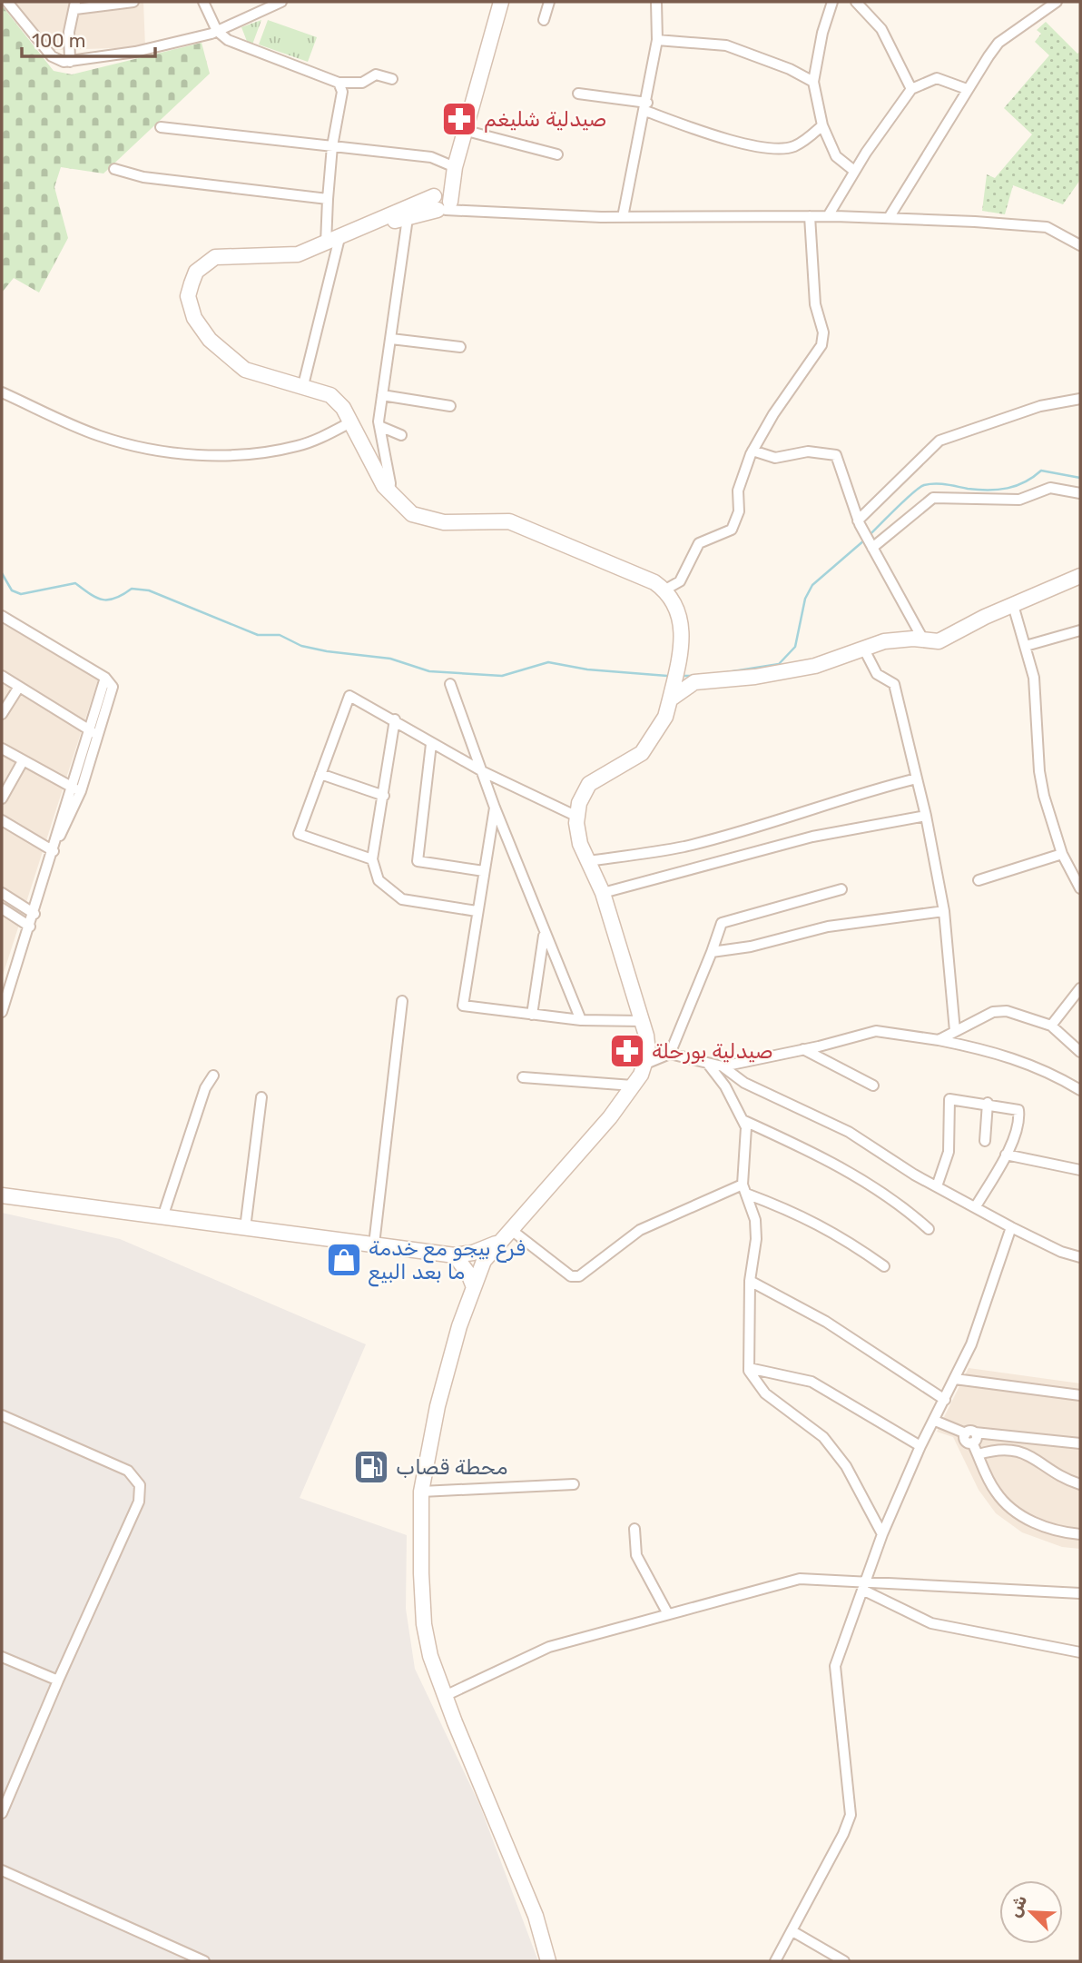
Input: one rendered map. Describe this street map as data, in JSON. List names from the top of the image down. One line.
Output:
{"places":{"pharmacy":["صيدلية شليغم","صيدلية بورحلة"],"shop":["فرع بيجو مع خدمة ما بعد البيع"],"fuel station":["محطة قصاب"]},"scale_bar":"100 m","north":"top left"}
